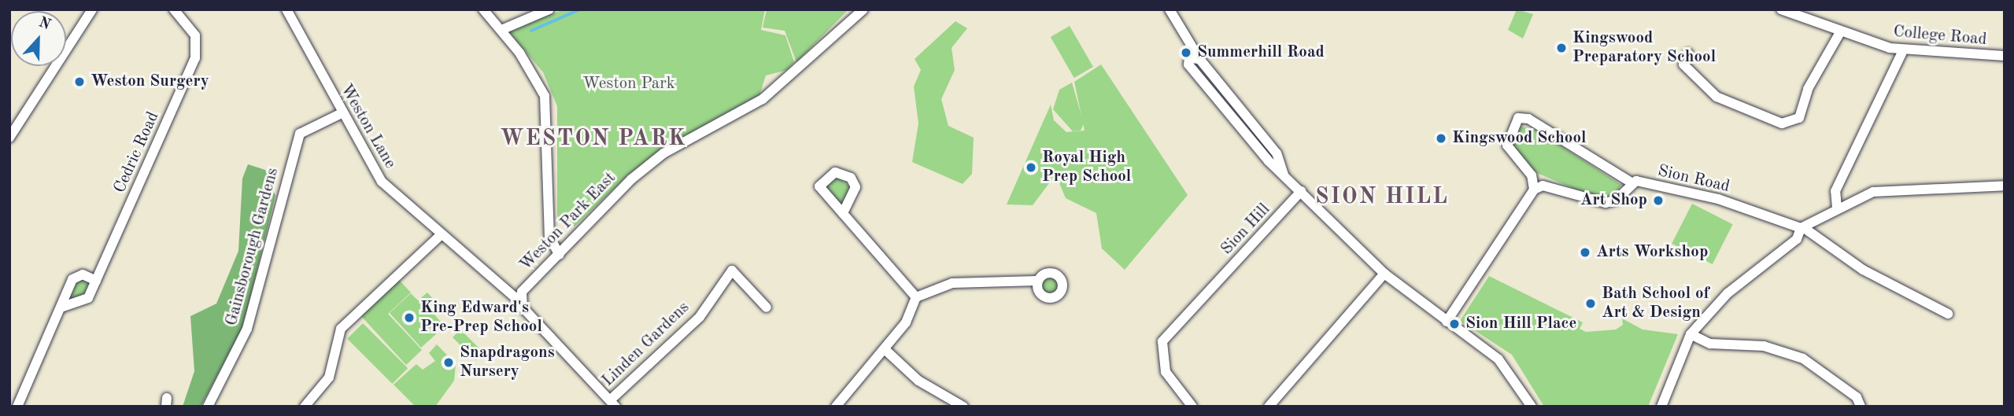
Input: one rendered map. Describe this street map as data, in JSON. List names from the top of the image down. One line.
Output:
{"streets":{"street":["College Road","Weston Lane","Cedric Road","Sion Road","Weston Park East","Sion Hill","Gainsborough Gardens","Linden Gardens"]},"crossings":[["Weston Lane","Weston Park East"],["Weston Lane","Gainsborough Gardens"],["Weston Lane","Linden Gardens"]],"districts":["WESTON PARK","SION HILL"],"parks":["Weston Park"],"places":["Kingswood Preparatory School","Summerhill Road","Weston Surgery","Kingswood School","Royal High Prep School","Art Shop","Arts Workshop","Bath School of Art & Design","King Edward's Pre-Prep School","Sion Hill Place","Snapdragons Nursery"],"north":"top"}
